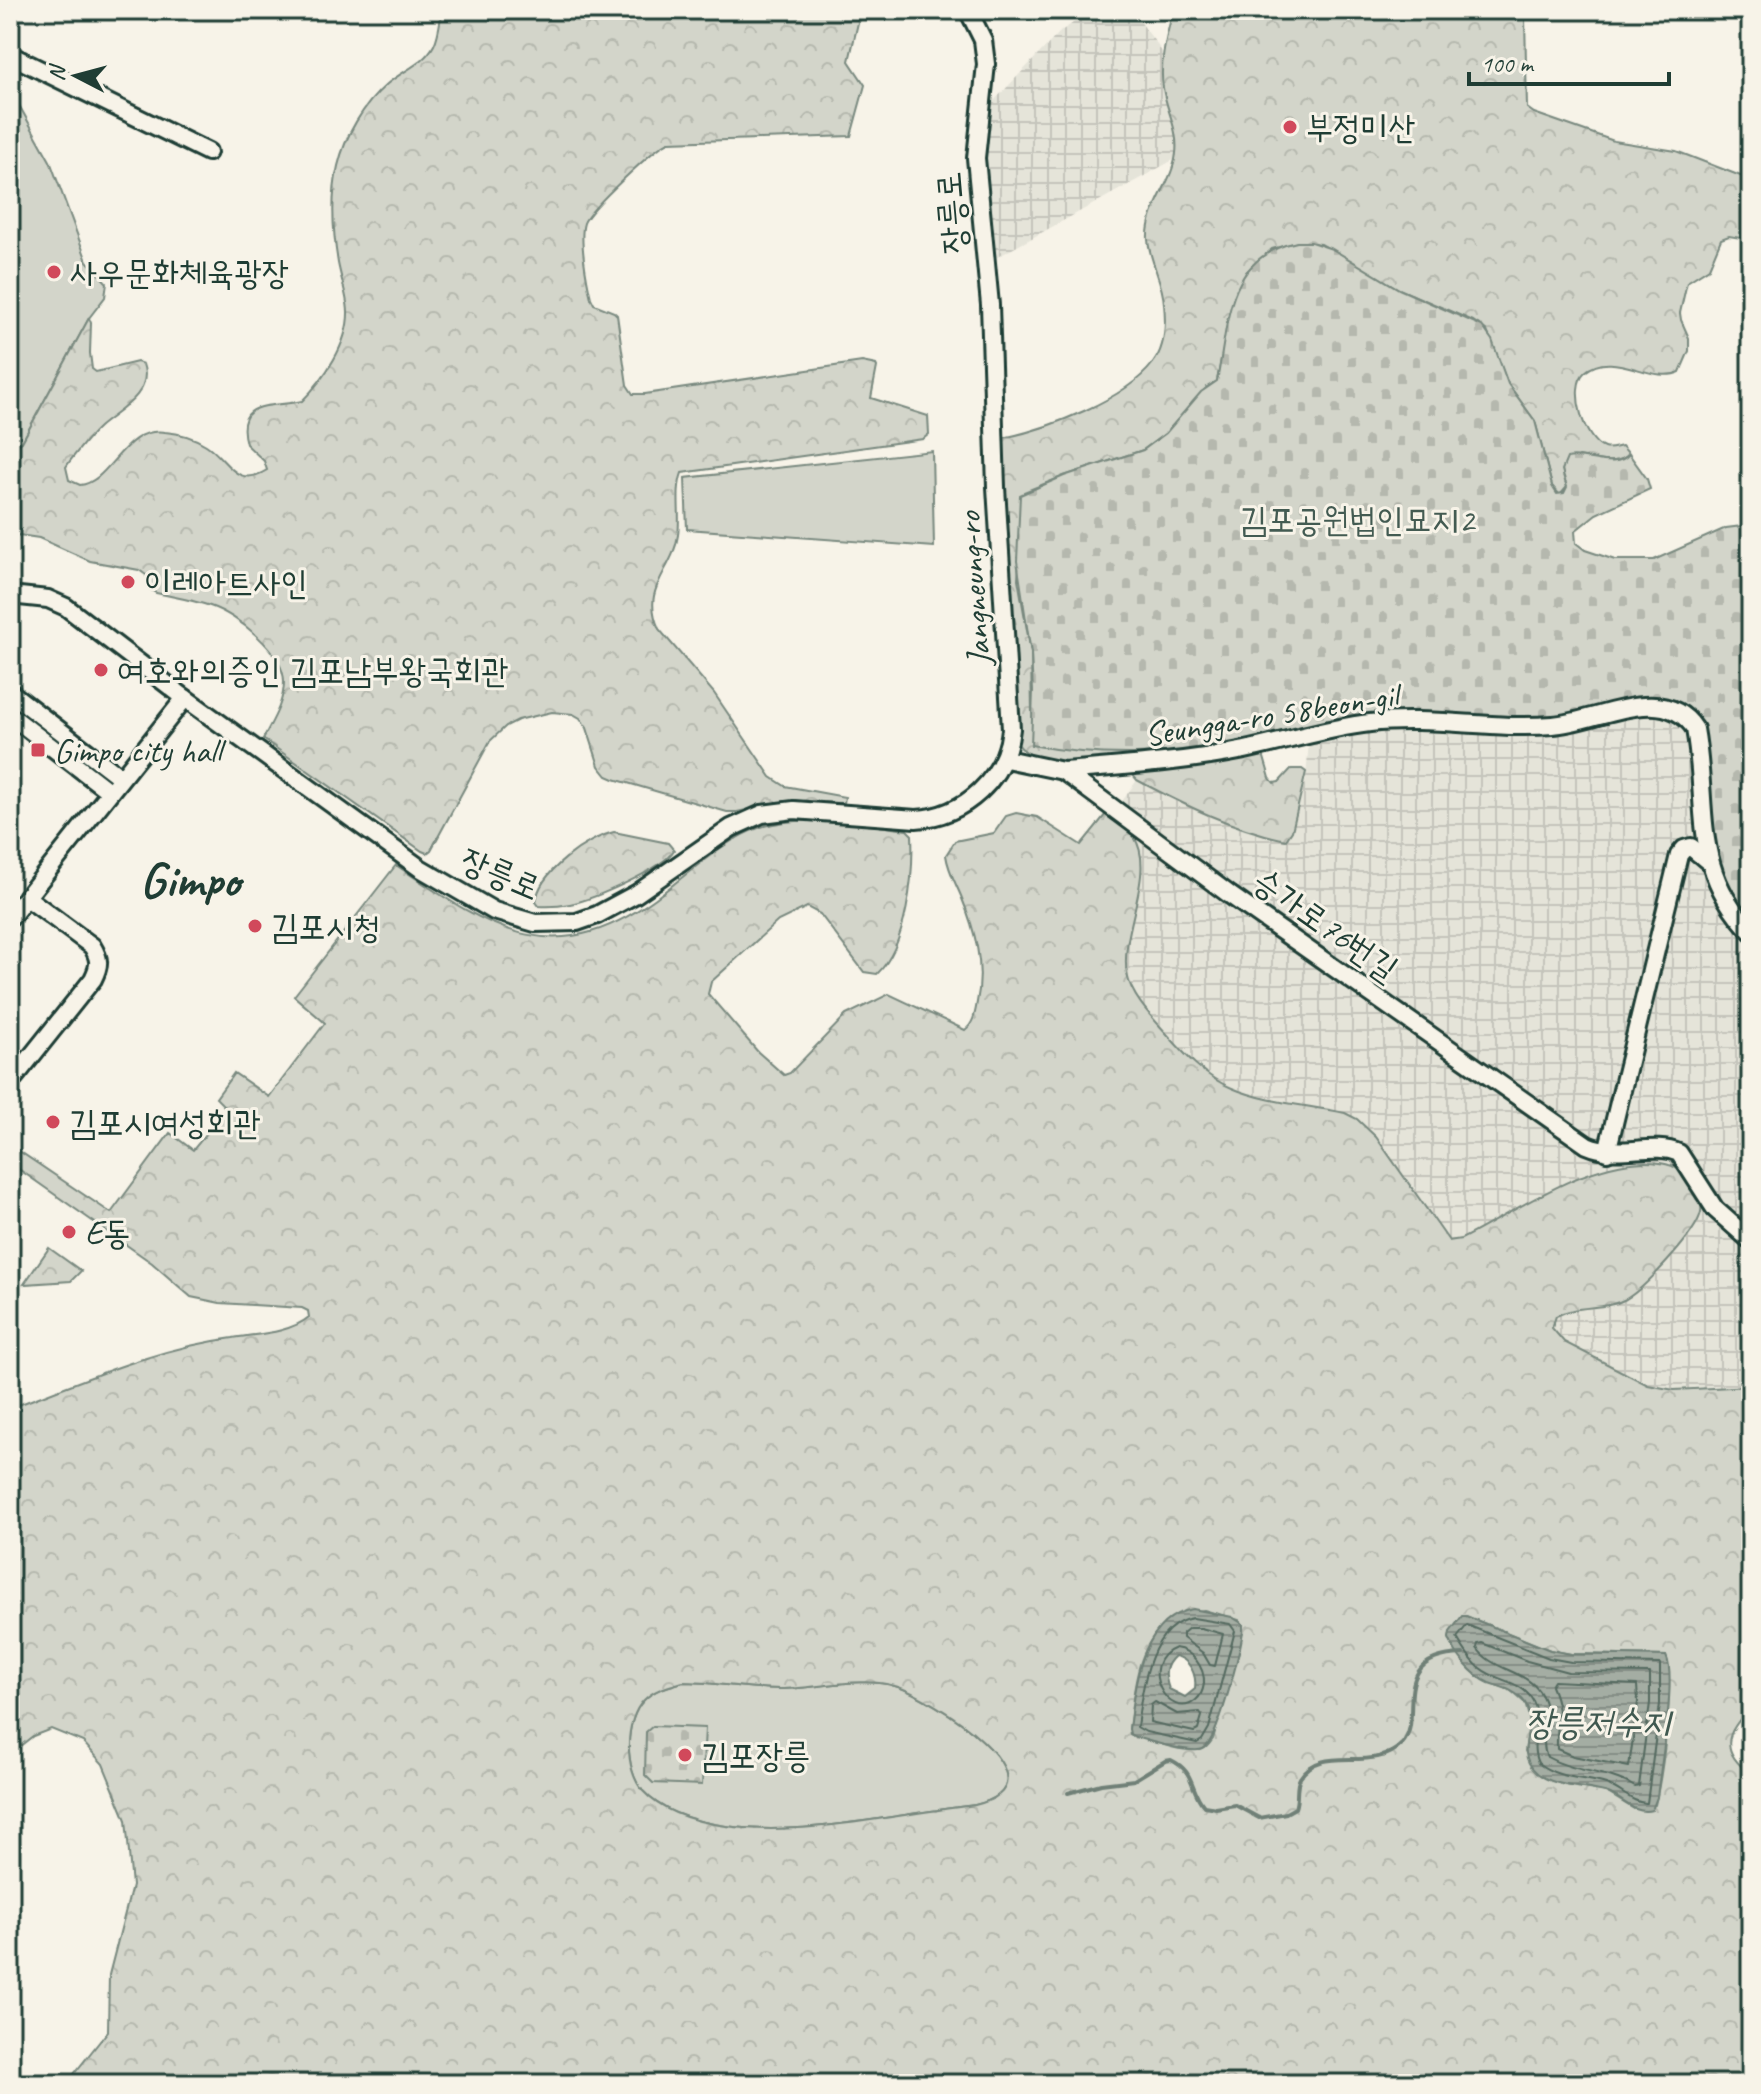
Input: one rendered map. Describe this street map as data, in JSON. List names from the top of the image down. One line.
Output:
{"streets":{"street":["장릉로","Jangneung-ro","Seungga-ro 58beon-gil","승가로76번길"]},"crossings":[["장릉로","Jangneung-ro"],["장릉로","승가로76번길"],["Jangneung-ro","승가로76번길"],["Seungga-ro 58beon-gil","승가로76번길"]],"districts":["Gimpo"],"water":["장릉저수지"],"parks":["김포공원법인묘지2"],"places":{"other":["부정미산","사우문화체육광장","이레아트사인","여호와의증인 김포남부왕국회관","김포시청","김포시여성회관","E동","김포장릉"],"transit":["Gimpo city hall"]},"scale_bar":"100 m","north":"left"}
